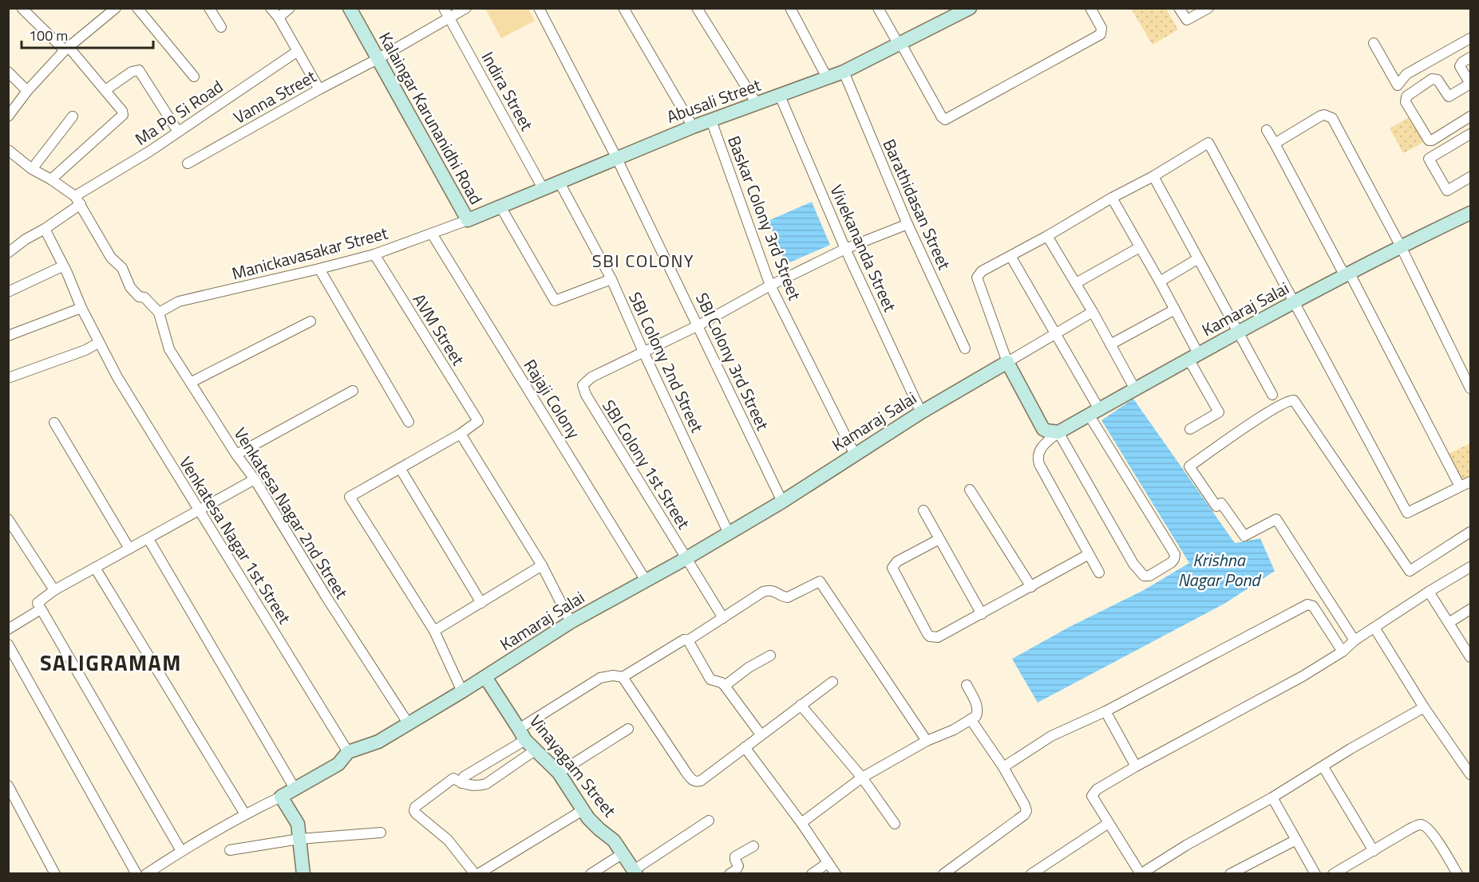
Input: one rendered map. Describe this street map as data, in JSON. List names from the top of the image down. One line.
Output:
{"streets":{"street":["Indira Street","Vanna Street","Abusali Street","Ma Po Si Road","Kalaingar Karunanidhi Road","Barathidasan Street","Baskar Colony 3rd Street","Vivekananda Street","Manickavasakar Street","Kamaraj Salai","AVM Street","SBI Colony 3rd Street","SBI Colony 2nd Street","Rajaji Colony","SBI Colony 1st Street","Venkatesa Nagar 2nd Street","Venkatesa Nagar 1st Street","Vinayagam Street"]},"crossings":[["Indira Street","Vanna Street"],["Indira Street","Abusali Street"],["Vanna Street","Kalaingar Karunanidhi Road"],["Abusali Street","Kalaingar Karunanidhi Road"],["Abusali Street","Barathidasan Street"],["Abusali Street","Baskar Colony 3rd Street"],["Abusali Street","Vivekananda Street"],["Abusali Street","Manickavasakar Street"],["Abusali Street","SBI Colony 3rd Street"],["Abusali Street","SBI Colony 2nd Street"],["Ma Po Si Road","Venkatesa Nagar 1st Street"],["Kalaingar Karunanidhi Road","Manickavasakar Street"],["Baskar Colony 3rd Street","Kamaraj Salai"],["Vivekananda Street","Kamaraj Salai"],["Manickavasakar Street","AVM Street"],["Manickavasakar Street","Rajaji Colony"],["Manickavasakar Street","Venkatesa Nagar 2nd Street"],["Kamaraj Salai","SBI Colony 3rd Street"],["Kamaraj Salai","SBI Colony 2nd Street"],["Kamaraj Salai","Rajaji Colony"],["Kamaraj Salai","SBI Colony 1st Street"],["Kamaraj Salai","Venkatesa Nagar 2nd Street"],["Kamaraj Salai","Venkatesa Nagar 1st Street"],["Kamaraj Salai","Vinayagam Street"],["SBI Colony 2nd Street","SBI Colony 1st Street"]],"districts":["SBI COLONY","SALIGRAMAM"],"water":["Krishna Nagar Pond"],"scale_bar":"100 m"}
